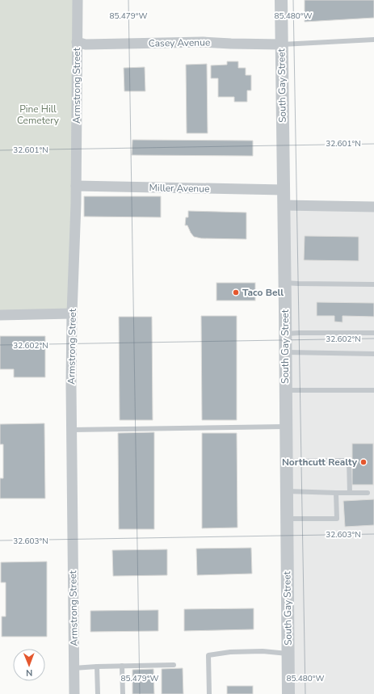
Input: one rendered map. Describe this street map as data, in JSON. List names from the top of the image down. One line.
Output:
{"streets":{"street":["Casey Avenue","Armstrong Street","South Gay Street","Miller Avenue"]},"crossings":[["Casey Avenue","Armstrong Street"],["Casey Avenue","South Gay Street"],["Armstrong Street","Miller Avenue"],["South Gay Street","Miller Avenue"]],"parks":["Pine Hill Cemetery"],"places":["Taco Bell","Northcutt Realty"],"north":"bottom","coordinates":["85.479°W","85.480°W","32.601°N","32.602°N","32.603°N"]}
